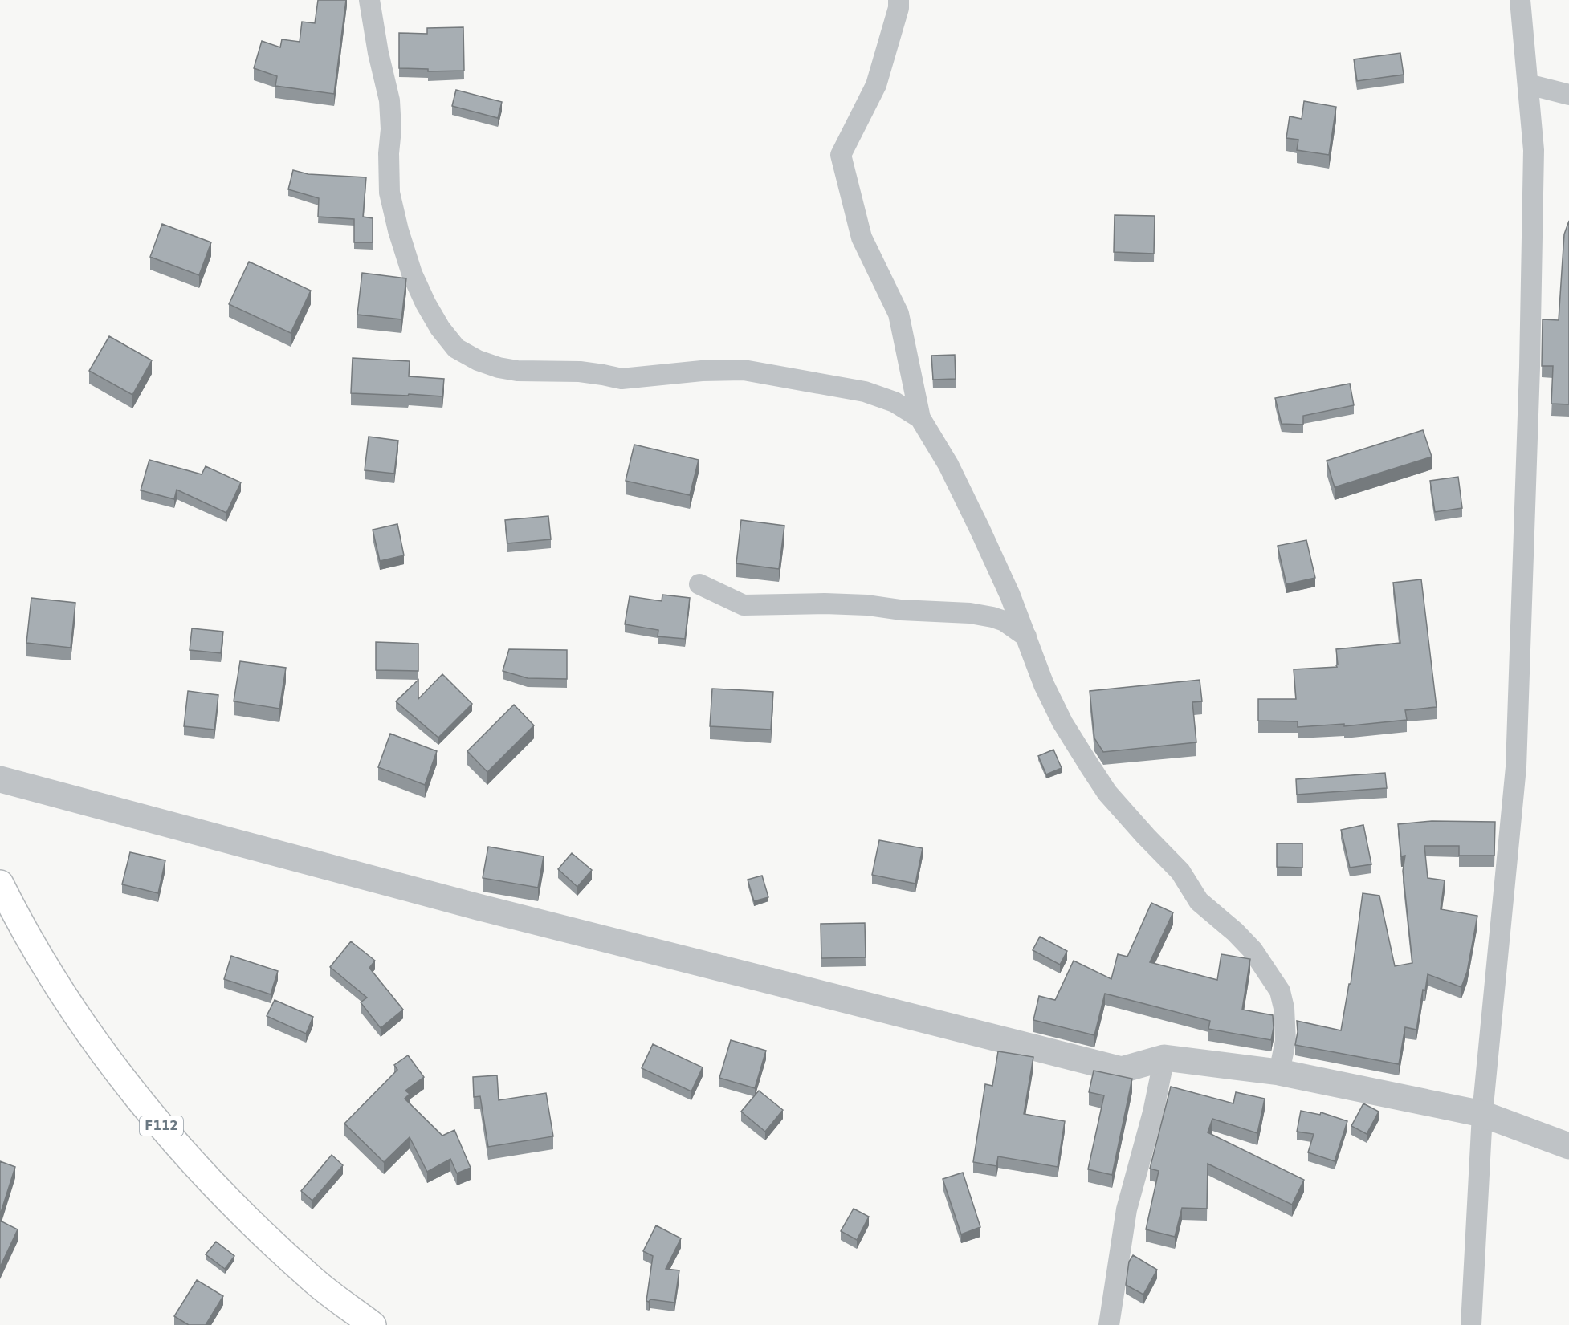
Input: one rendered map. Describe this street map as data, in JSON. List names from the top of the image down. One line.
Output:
{"streets":{"main road":["F112"]}}
